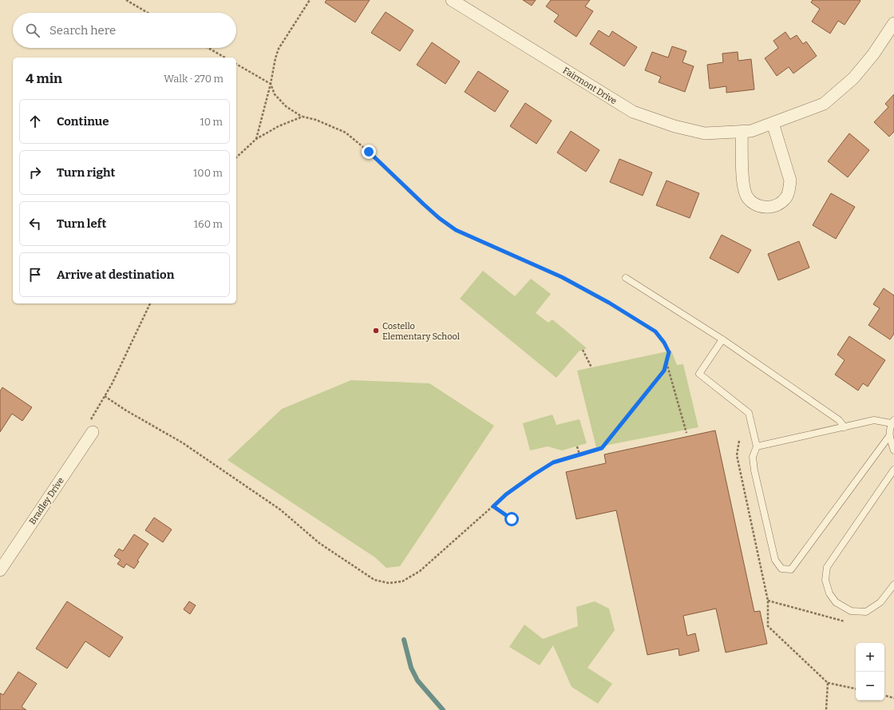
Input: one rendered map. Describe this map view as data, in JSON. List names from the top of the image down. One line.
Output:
{"streets":{"street":["Fairmont Drive","Bradley Drive"]},"places":["Costello Elementary School"],"page":{"search":"Search here","heading":["4 min","Walk · 270 m"],"list":[["Continue","10 m"],["Turn right","100 m"],["Turn left","160 m"],"Arrive at destination"],"map_buttons":["+","−"]}}
